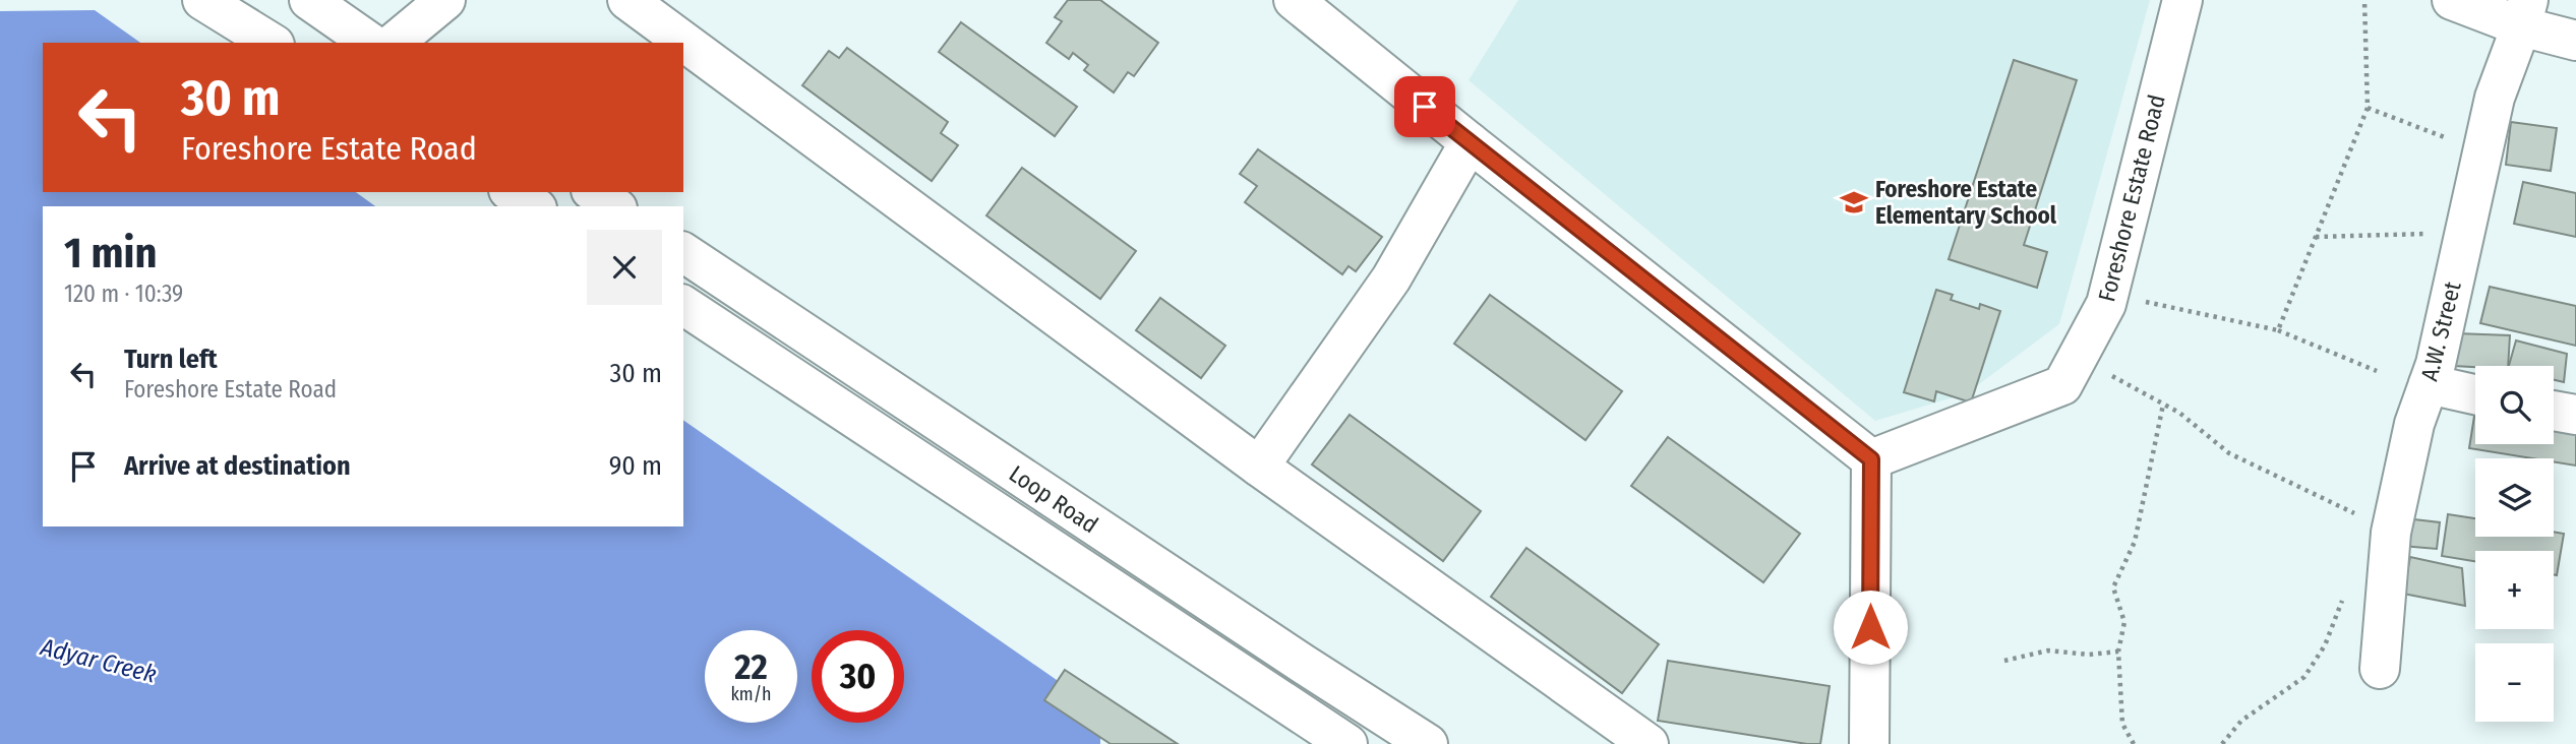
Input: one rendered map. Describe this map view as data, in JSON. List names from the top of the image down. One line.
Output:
{"streets":{"street":["Foreshore Estate Road","A.W. Street","Loop Road"]},"water":["Adyar Creek"],"places":{"school or university":["Foreshore Estate Elementary School"]},"page":{"turn":["30 m","Foreshore Estate Road"],"heading":["1 min","120 m · 10:39"],"list":[{"name":"Turn left","note":"Foreshore Estate Road","value":"30 m"},{"name":"Arrive at destination","value":"90 m"}],"map_buttons":["+","−"],"speed":"22 km/h","limit":"30"}}
